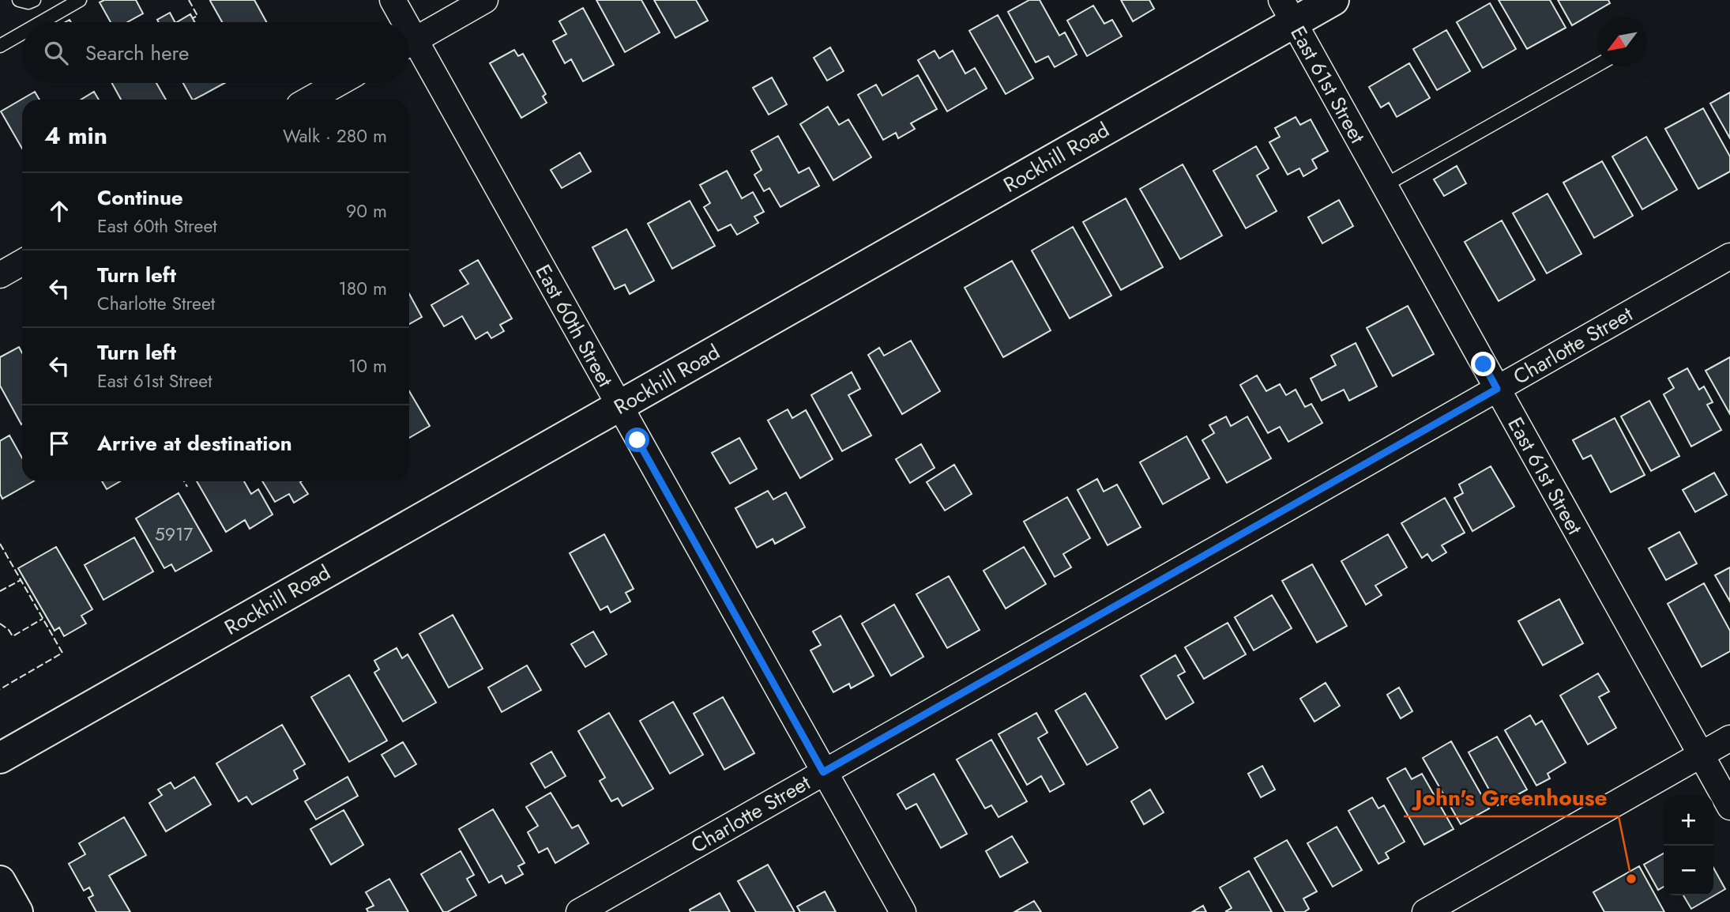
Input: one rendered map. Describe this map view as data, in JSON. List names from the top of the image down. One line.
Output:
{"streets":{"main road":["Rockhill Road"],"street":["East 61st Street","East 60th Street","Charlotte Street"]},"crossings":[["East 61st Street","Rockhill Road"],["East 61st Street","Charlotte Street"],["Rockhill Road","East 60th Street"],["East 60th Street","Charlotte Street"]],"places":["John's Greenhouse"],"house_numbers":["5917"],"north":"bottom left","page":{"search":"Search here","heading":["4 min","Walk · 280 m"],"list":[["Continue","East 60th Street","90 m"],["Turn left","Charlotte Street","180 m"],["Turn left","East 61st Street","10 m"],"Arrive at destination"],"map_buttons":["+","−"]}}
